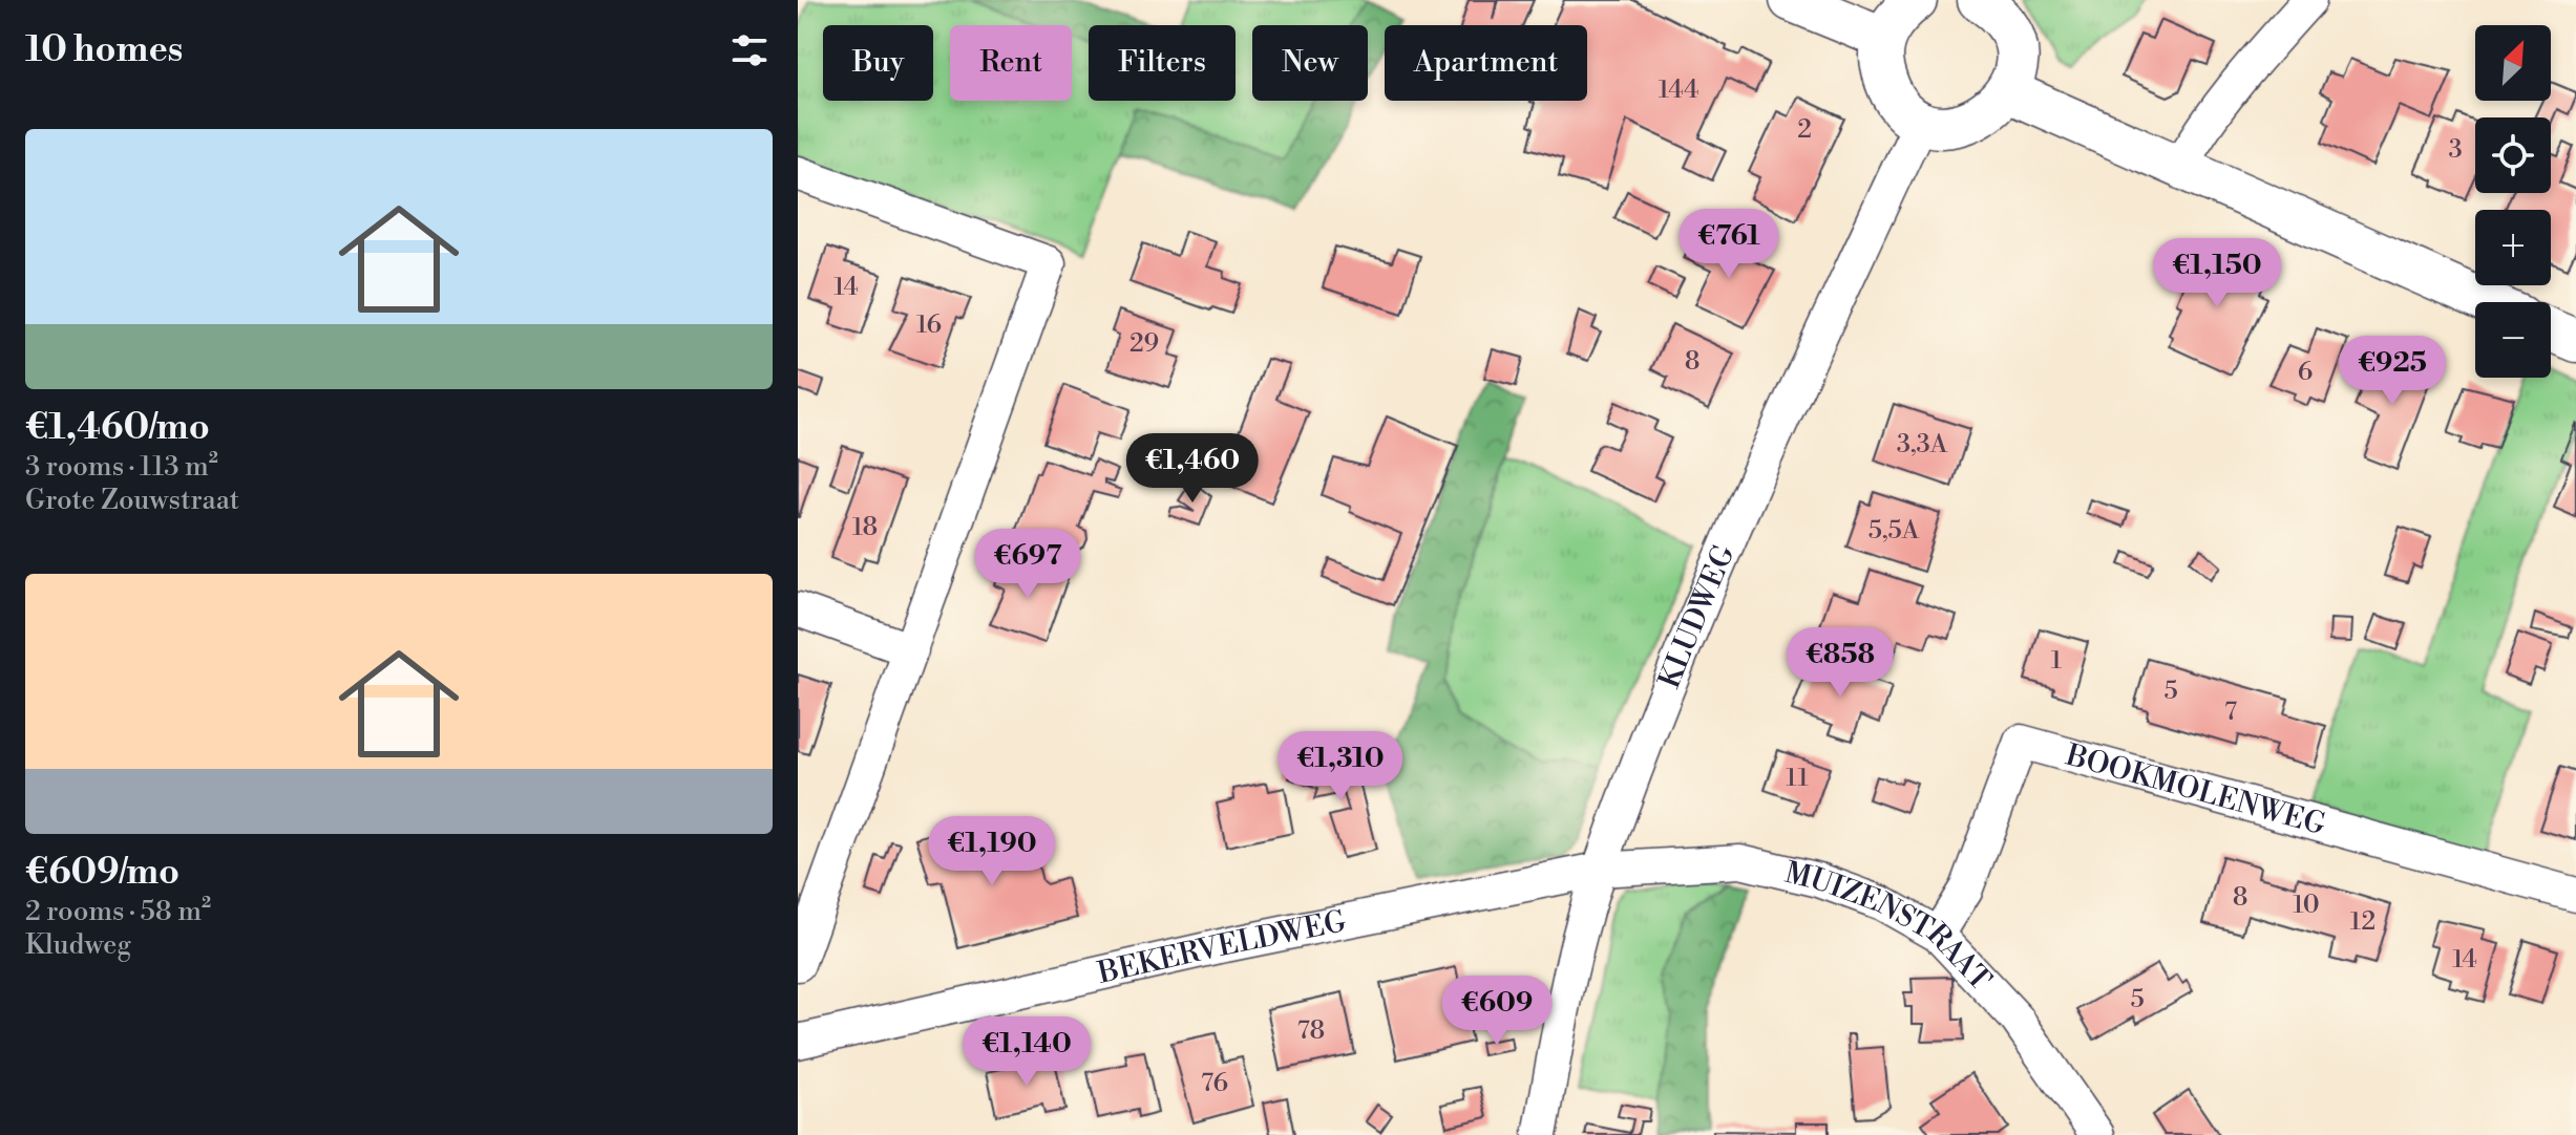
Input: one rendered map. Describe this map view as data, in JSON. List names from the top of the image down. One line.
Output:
{"streets":{"street":["KLUDWEG","BOOKMOLENWEG","MUIZENSTRAAT","BEKERVELDWEG"]},"crossings":[["KLUDWEG","MUIZENSTRAAT"],["KLUDWEG","BEKERVELDWEG"],["BOOKMOLENWEG","MUIZENSTRAAT"],["MUIZENSTRAAT","BEKERVELDWEG"]],"house_numbers":["144","2","3","14","16","29","8","6","3,3A","18","5,5A","1","5","7","11","8","10","12","14","5","78","76"],"north":"top right","page":{"heading":"10 homes","map_buttons":["+","−"],"chip":["Buy","Rent","Filters","New","Apartment"],"list":[{"name":"€1,460/mo","note":"3 rooms · 113 m² · Grote Zouwstraat"},{"name":"€609/mo","note":"2 rooms · 58 m² · Kludweg"}],"price":["€761","€1,150","€925","€1,460","€697","€858","€1,310","€1,190","€609","€1,140"]}}
